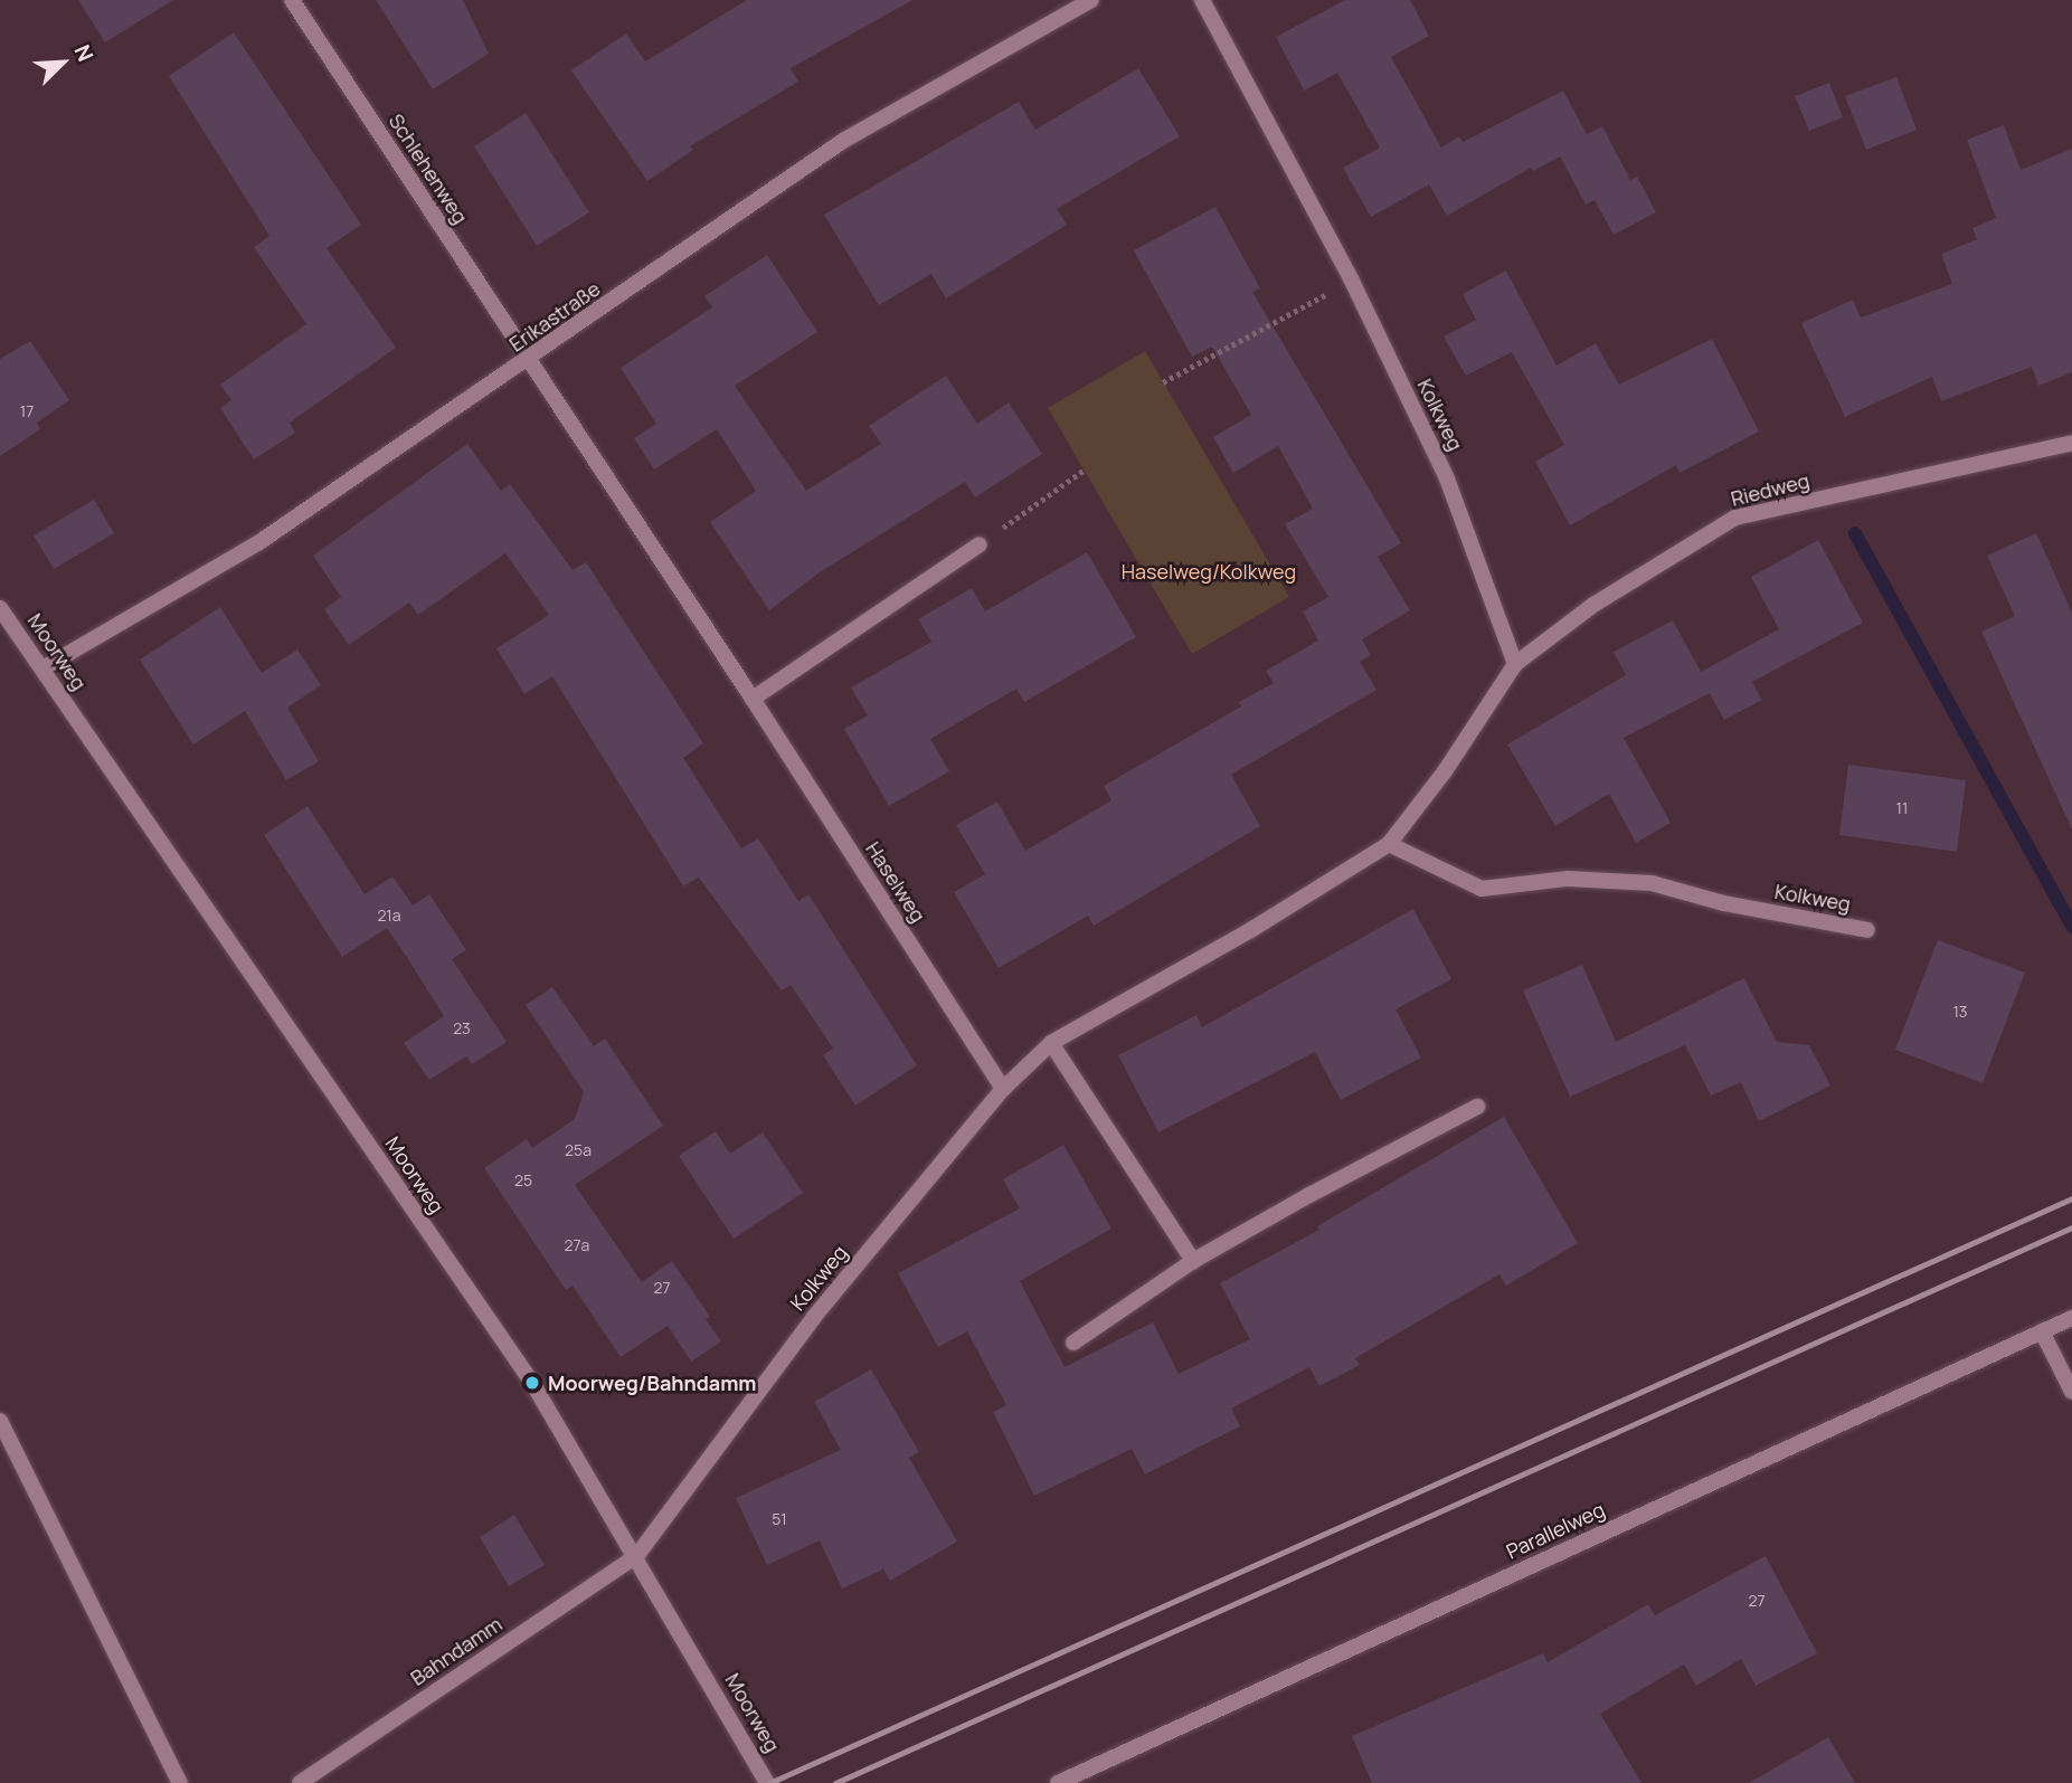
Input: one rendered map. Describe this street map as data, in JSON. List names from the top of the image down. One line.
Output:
{"streets":{"street":["Schlehenweg","Erikastraße","Kolkweg","Riedweg","Moorweg","Haselweg","Parallelweg","Bahndamm"]},"crossings":[["Schlehenweg","Erikastraße"],["Schlehenweg","Haselweg"],["Erikastraße","Moorweg"],["Erikastraße","Haselweg"],["Kolkweg","Riedweg"],["Kolkweg","Moorweg"],["Kolkweg","Haselweg"],["Kolkweg","Bahndamm"],["Moorweg","Bahndamm"]],"parks":["Haselweg/Kolkweg"],"places":["Moorweg/Bahndamm"],"house_numbers":["17","11","21a","13","23","25a","25","27a","27","51","27"],"north":"top right"}
